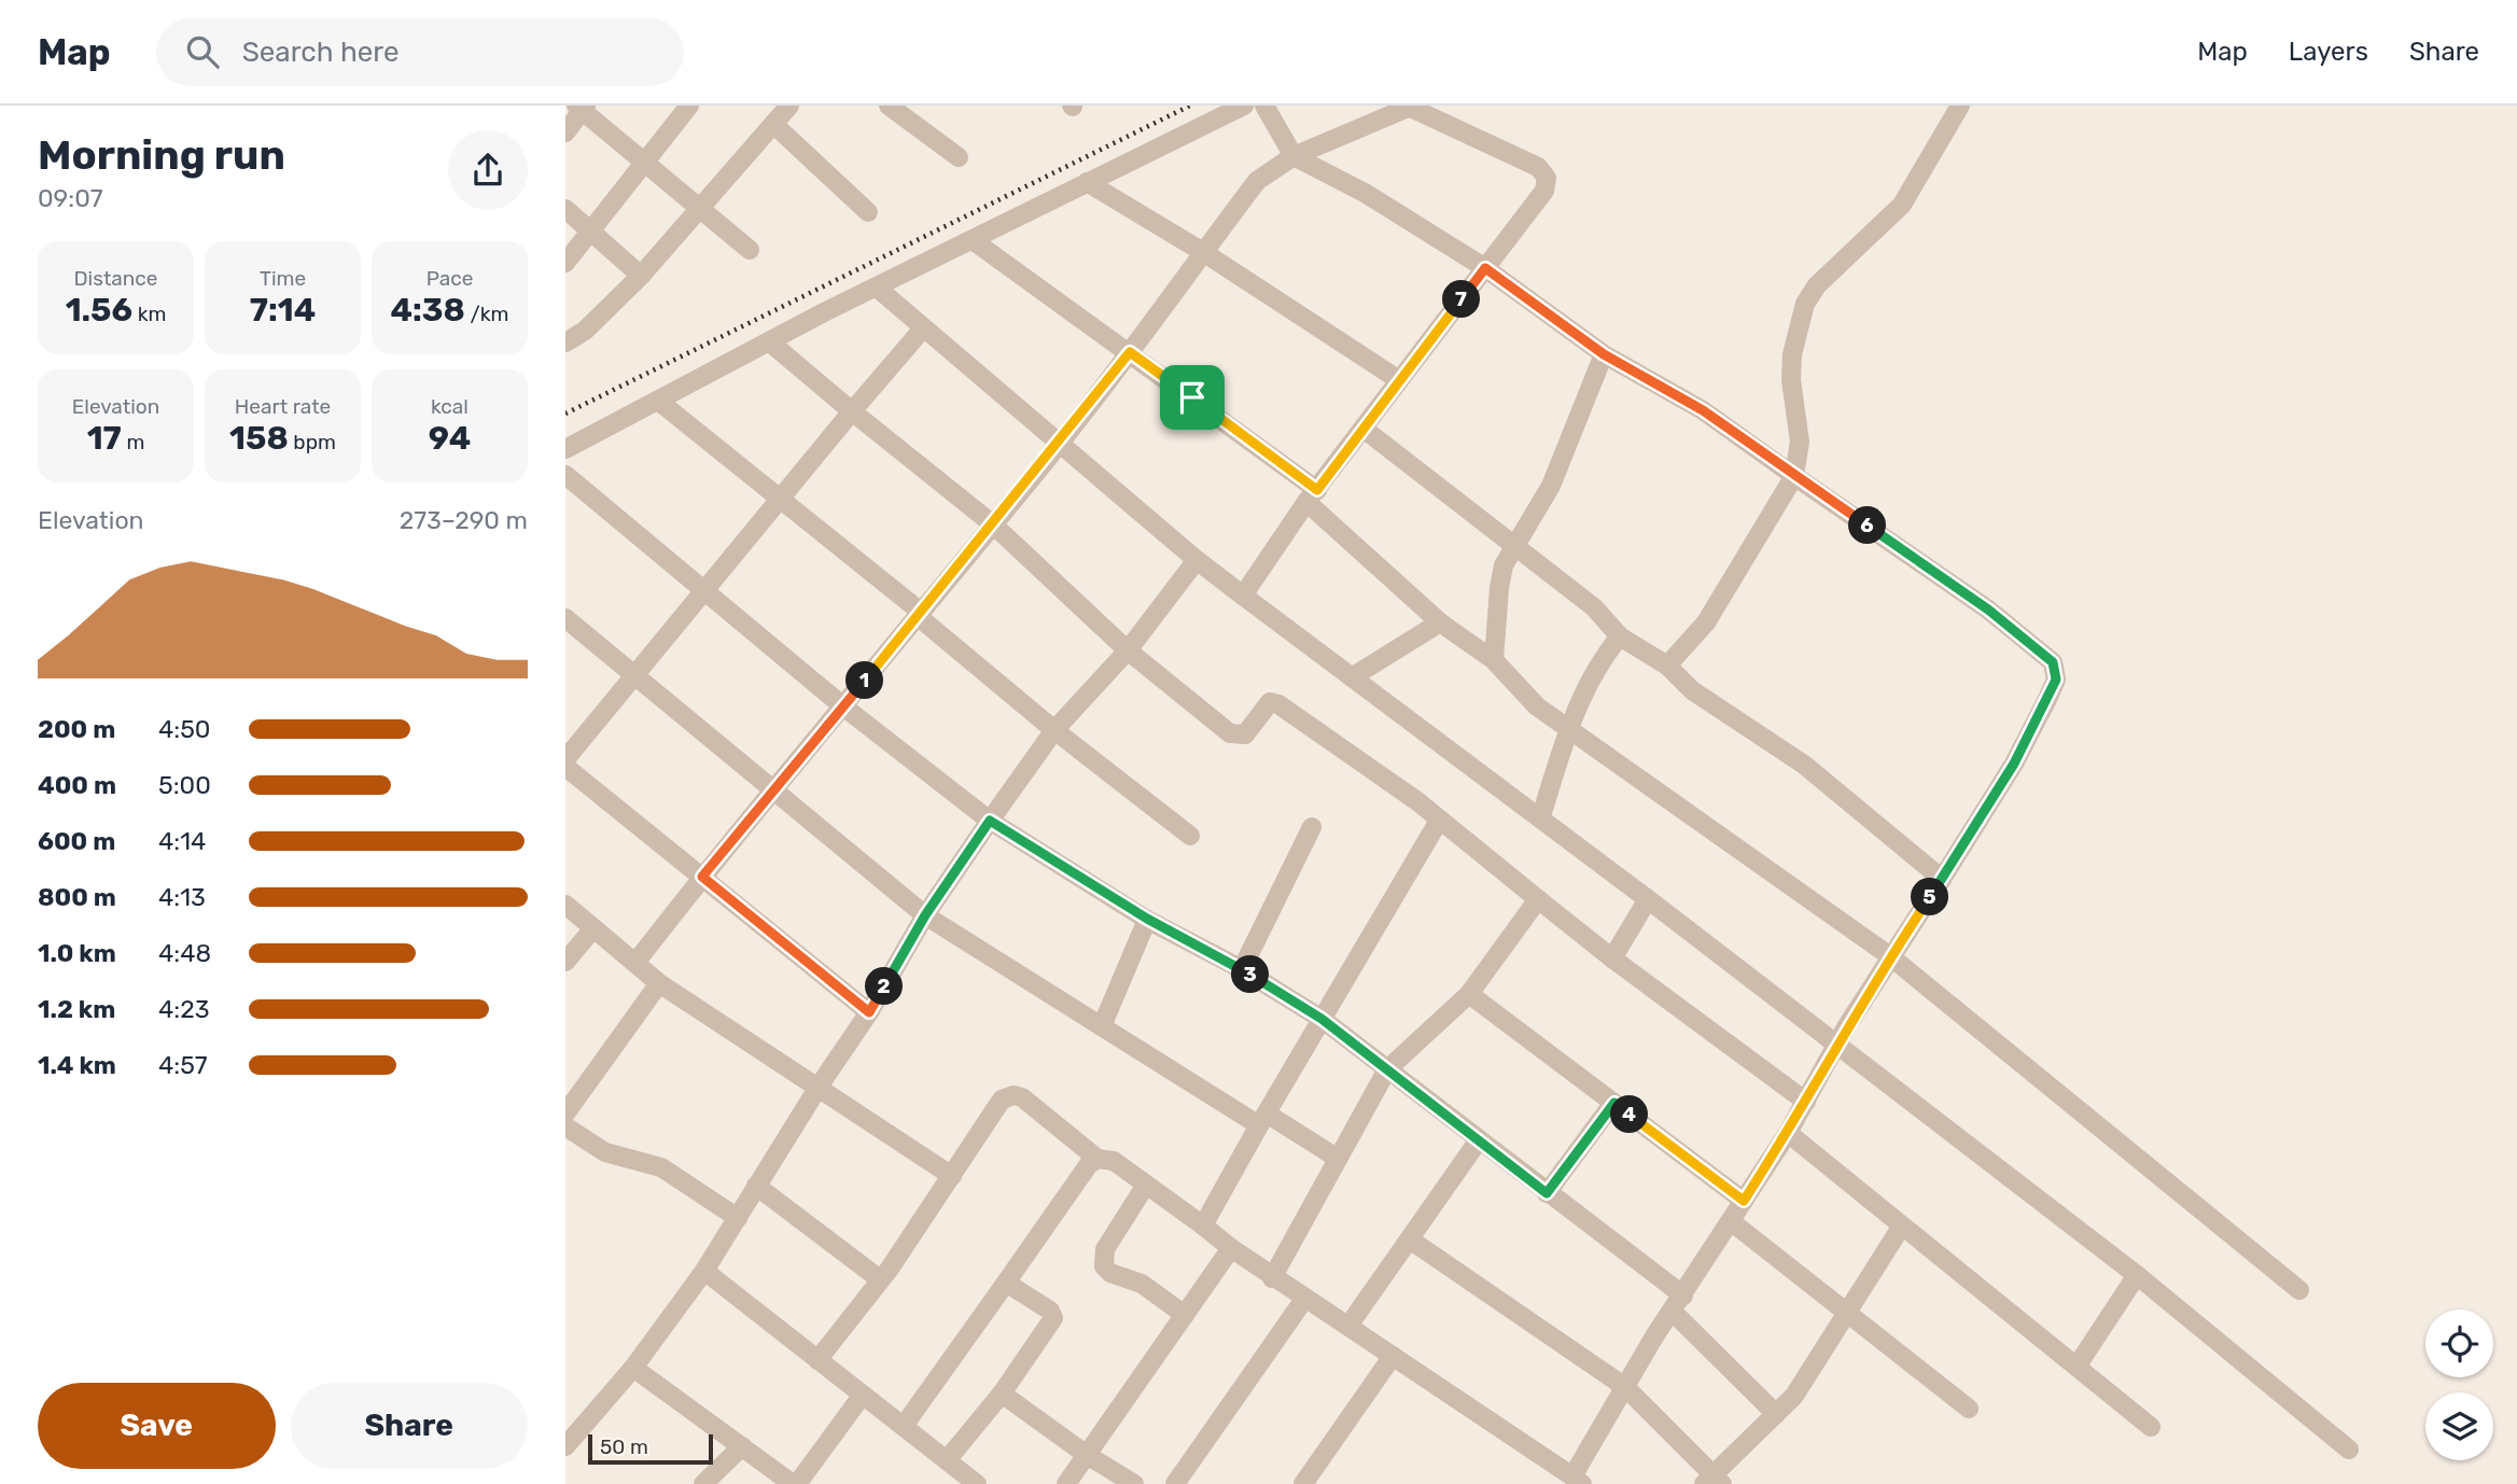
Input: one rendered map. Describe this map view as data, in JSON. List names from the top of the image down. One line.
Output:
{"scale_bar":"50 m","page":{"header":"Map","search":"Search here","nav":["Map","Layers","Share"],"heading":["Morning run","09:07"],"stats":[["Distance","1.56 km"],["Time","7:14"],["Pace","4:38 /km"],["Elevation","17 m"],["Heart rate","158 bpm"],["kcal","94"]],"pins":["7","6","1","5","3","2","4"],"chart":["Elevation","273–290 m"],"list":[{"name":"200 m","note":"4:50"},{"name":"400 m","note":"5:00"},{"name":"600 m","note":"4:14"},{"name":"800 m","note":"4:13"},{"name":"1.0 km","note":"4:48"},{"name":"1.2 km","note":"4:23"},{"name":"1.4 km","note":"4:57"}],"buttons":["Save","Share"],"scale":"50 m"}}
